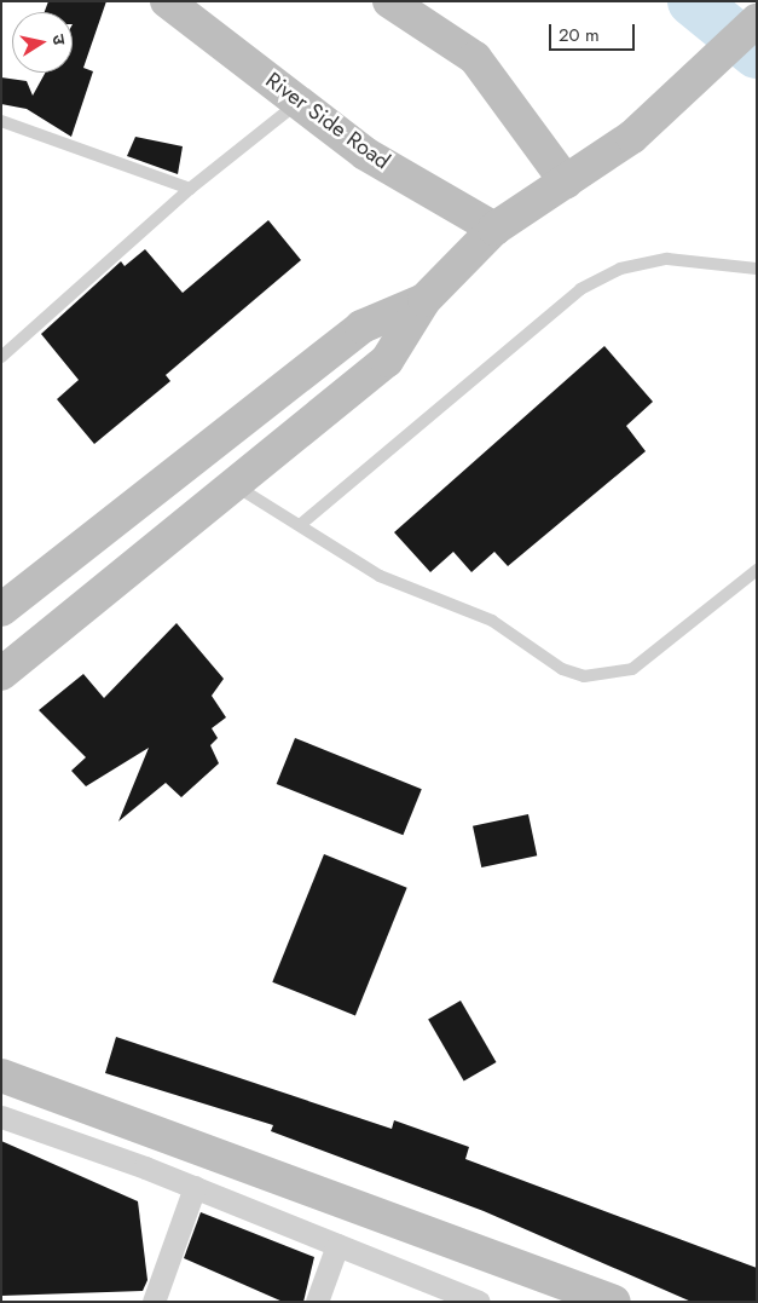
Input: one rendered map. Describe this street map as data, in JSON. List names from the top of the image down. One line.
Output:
{"streets":{"main road":["River Side Road"]},"scale_bar":"20 m","north":"right"}
